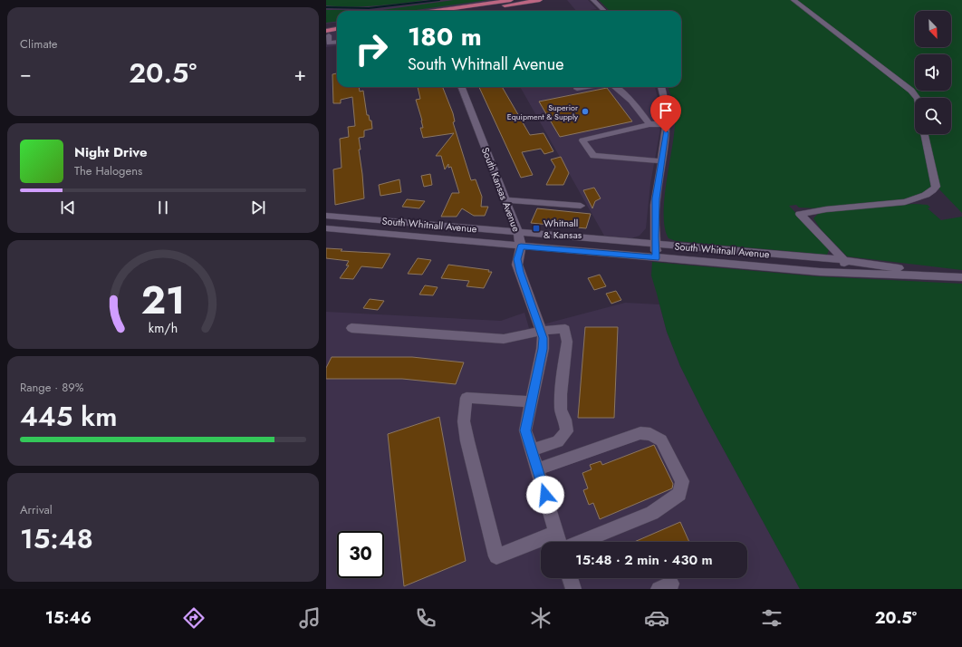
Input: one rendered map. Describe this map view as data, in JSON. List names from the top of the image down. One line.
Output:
{"streets":{"street":["South Kansas Avenue","South Whitnall Avenue"]},"crossings":[["South Kansas Avenue","South Whitnall Avenue"]],"places":{"other":["Superior Equipment & Supply"],"transit":["Whitnall & Kansas"]},"north":"bottom right","page":{"tile":["Climate",["Range · 89%","445 km"],["Arrival","15:48"]],"turn":["180 m","South Whitnall Avenue"],"heat":["−","20.5°","+"],"song":["Night Drive","The Halogens"],"limit":"30","trip":"15:48 · 2 min · 430 m","tabs":["15:46","20.5°"],"gauge":["21","km/h"]}}
